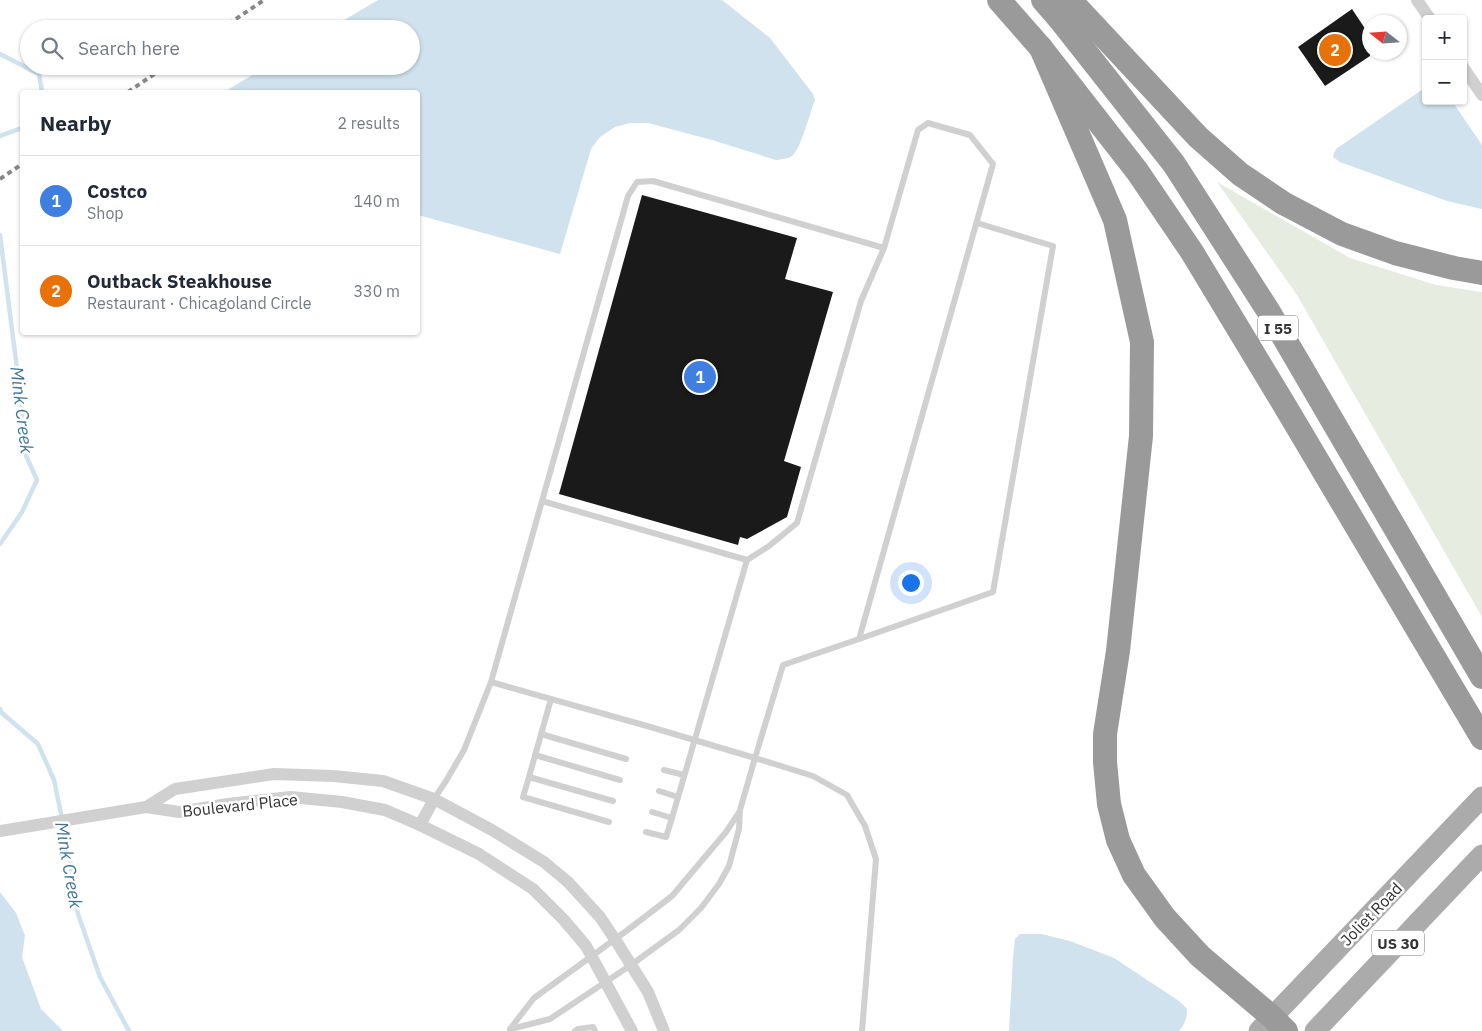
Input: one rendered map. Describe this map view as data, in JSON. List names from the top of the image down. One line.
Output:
{"streets":{"highway":["I 55"],"main road":["Joliet Road","US 30"],"street":["Boulevard Place"]},"water":["Mink Creek"],"north":"left","page":{"map_buttons":["+","−"],"search":"Search here","pins":["2","1"],"heading":["Nearby","2 results"],"list":[{"mark":"1","name":"Costco","note":"Shop","value":"140 m"},{"mark":"2","name":"Outback Steakhouse","note":"Restaurant · Chicagoland Circle","value":"330 m"}]}}
